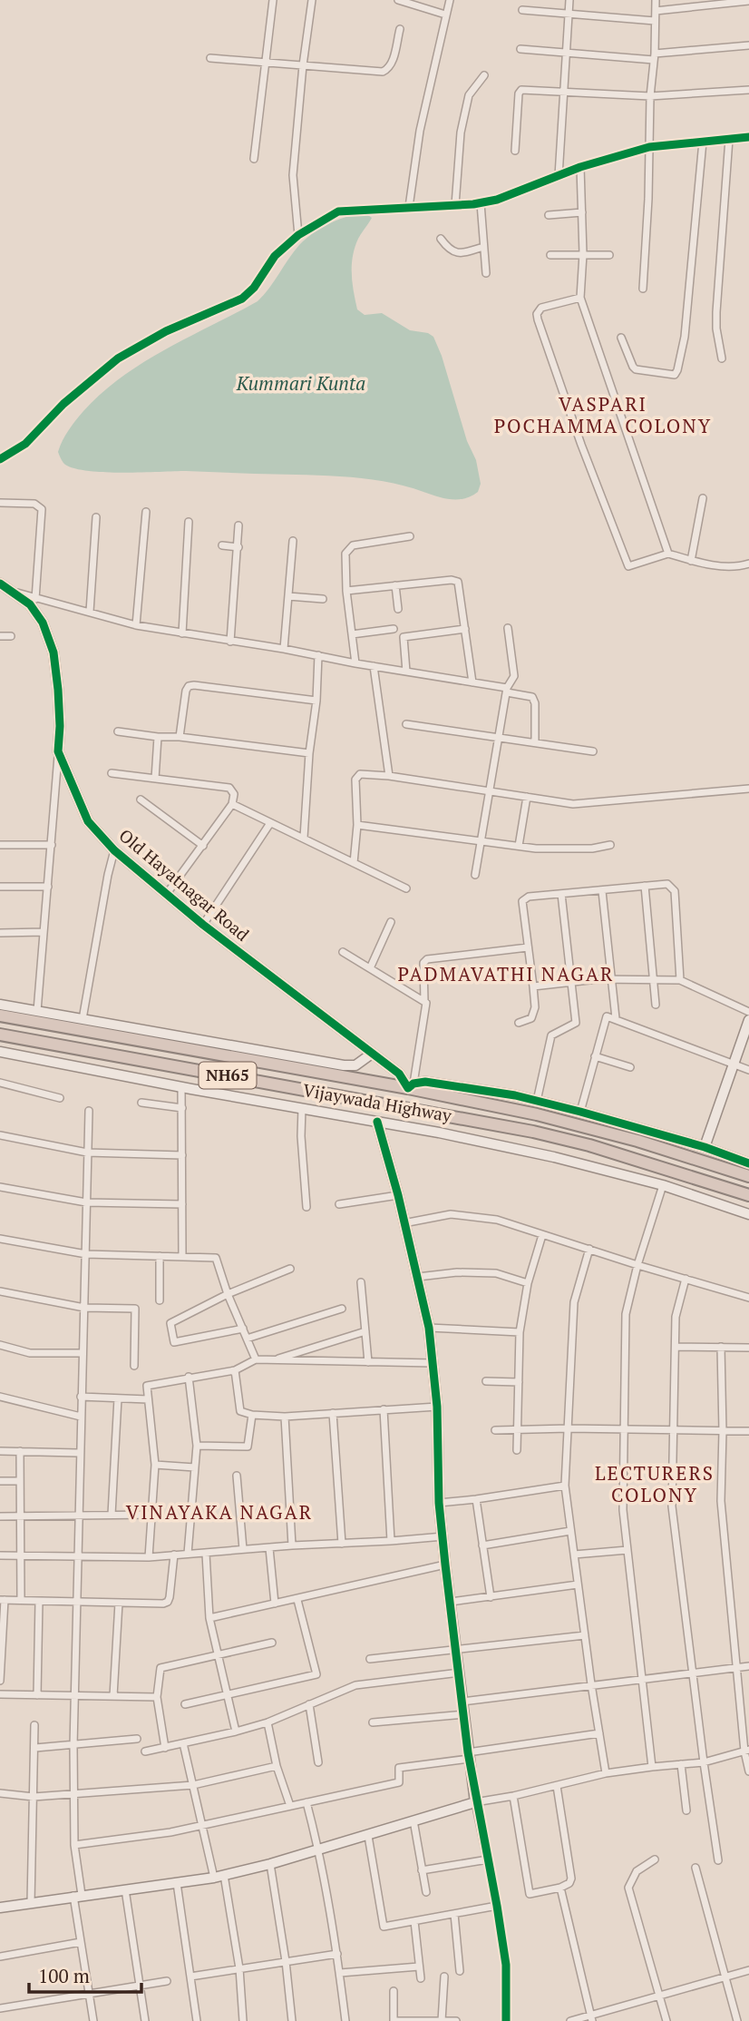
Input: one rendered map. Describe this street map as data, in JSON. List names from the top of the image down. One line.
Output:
{"streets":{"highway":["NH65","Vijaywada Highway"],"street":["Old Hayatnagar Road"]},"crossings":[["Old Hayatnagar Road","Vijaywada Highway"]],"districts":["VASPARI POCHAMMA COLONY","PADMAVATHI NAGAR","LECTURERS COLONY","VINAYAKA NAGAR"],"water":["Kummari Kunta"],"scale_bar":"100 m"}
